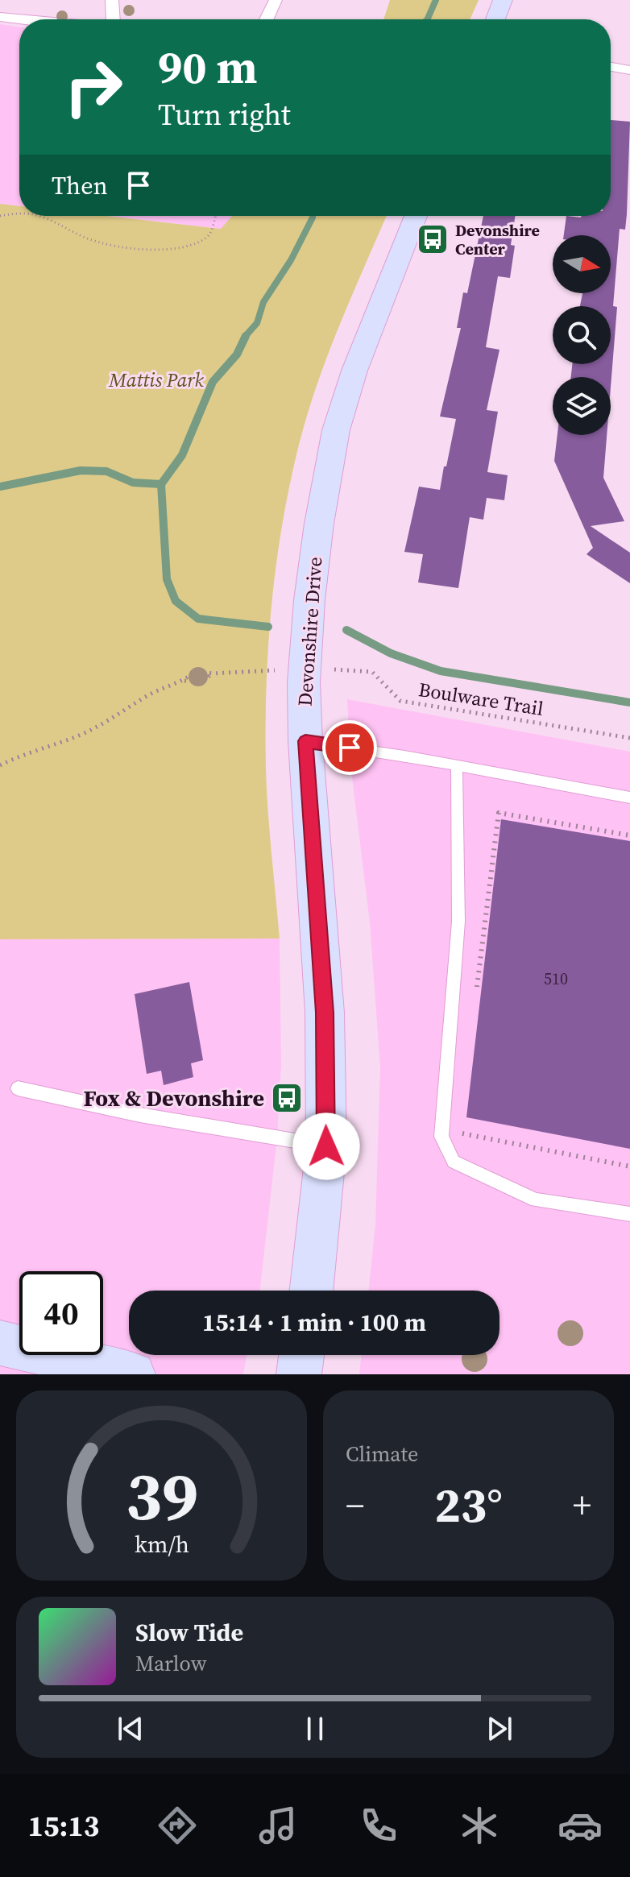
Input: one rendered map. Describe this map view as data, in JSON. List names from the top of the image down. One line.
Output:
{"streets":{"street":["Devonshire Drive"],"path":["Boulware Trail"]},"parks":["Mattis Park"],"places":{"bus stop":["Devonshire Center","Fox & Devonshire"]},"house_numbers":["510"],"north":"right","page":{"turn":["90 m","Turn right"],"then":"Then","limit":"40","trip":"15:14 · 1 min · 100 m","tile":"Climate","heat":["−","23°","+"],"song":["Slow Tide","Marlow"],"tabs":"15:13","gauge":["39","km/h"]}}
